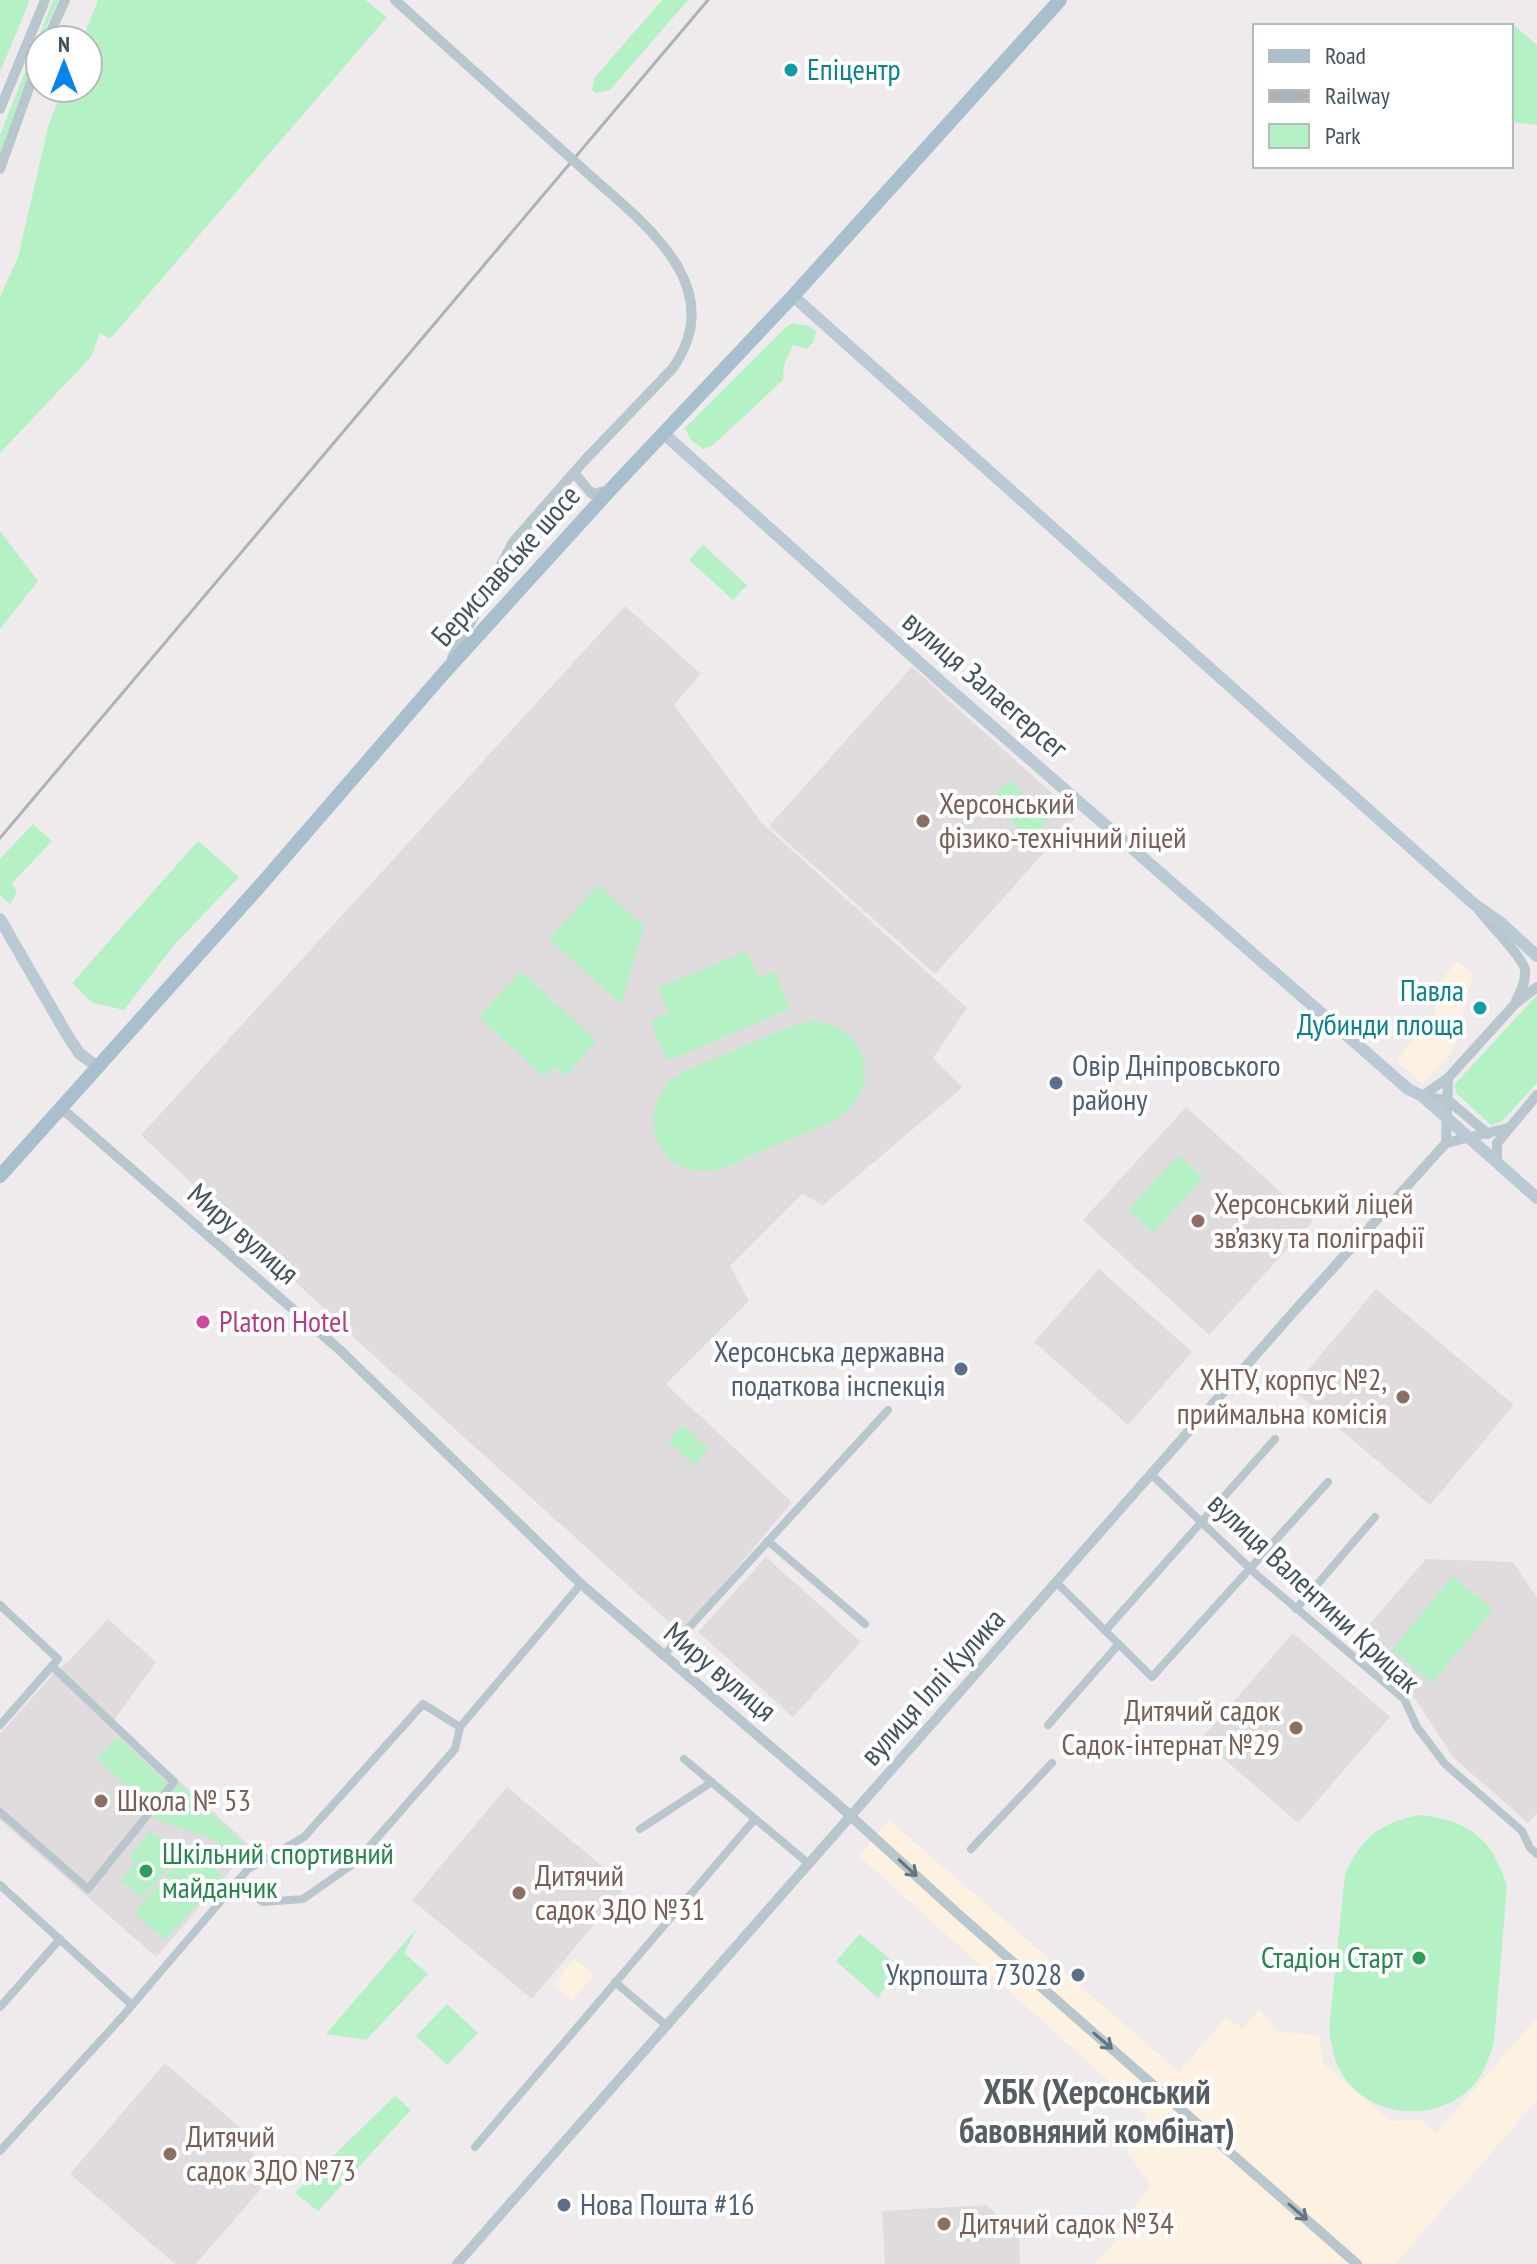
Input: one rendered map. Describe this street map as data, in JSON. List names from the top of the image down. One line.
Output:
{"streets":{"main road":["Бериславське шосе","вулиця Залаегерсег"],"street":["Миру вулиця","вулиця Валентини Крицак","вулиця Іллі Кулика"]},"crossings":[["Бериславське шосе","вулиця Залаегерсег"],["Бериславське шосе","Миру вулиця"],["Миру вулиця","вулиця Іллі Кулика"],["вулиця Валентини Крицак","вулиця Іллі Кулика"]],"one_way":["Миру вулиця"],"districts":["ХБК (Херсонський бавовняний комбінат)"],"places":["Епіцентр","Херсонський фізико-технічний ліцей","Павла Дубинди площа","Овір Дніпровського району","Херсонський ліцей зв’язку та поліграфії","Platon Hotel","Херсонська державна податкова інспекція","ХНТУ, корпус №2, приймальна комісія","Дитячий садок Садок-інтернат №29","Школа № 53","Шкільний спортивний майданчик","Дитячий садок ЗДО №31","Стадіон Старт","Укрпошта 73028","Дитячий садок ЗДО №73","Нова Пошта #16","Дитячий садок №34"],"legend":["Road","Railway","Park"],"north":"top"}
